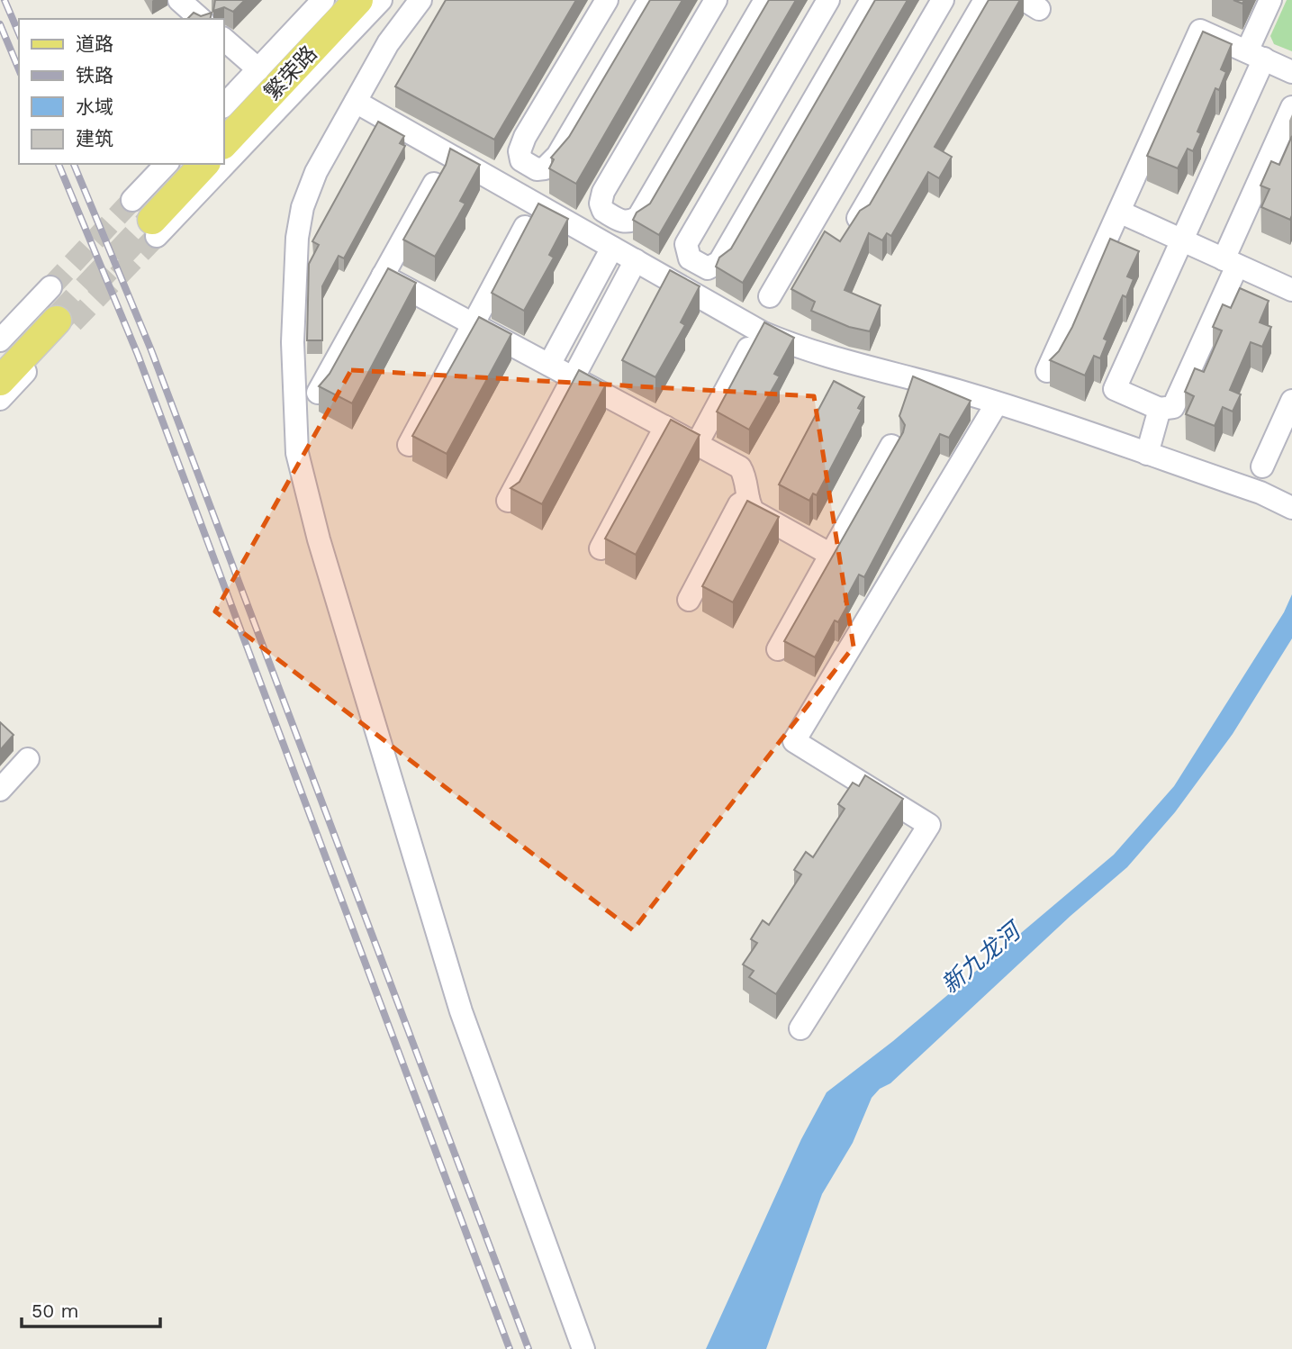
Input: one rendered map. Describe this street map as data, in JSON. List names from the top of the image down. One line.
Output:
{"streets":{"main road":["繁荣路"]},"water":["新九龙河"],"legend":["道路","铁路","水域","建筑"],"scale_bar":"50 m"}
